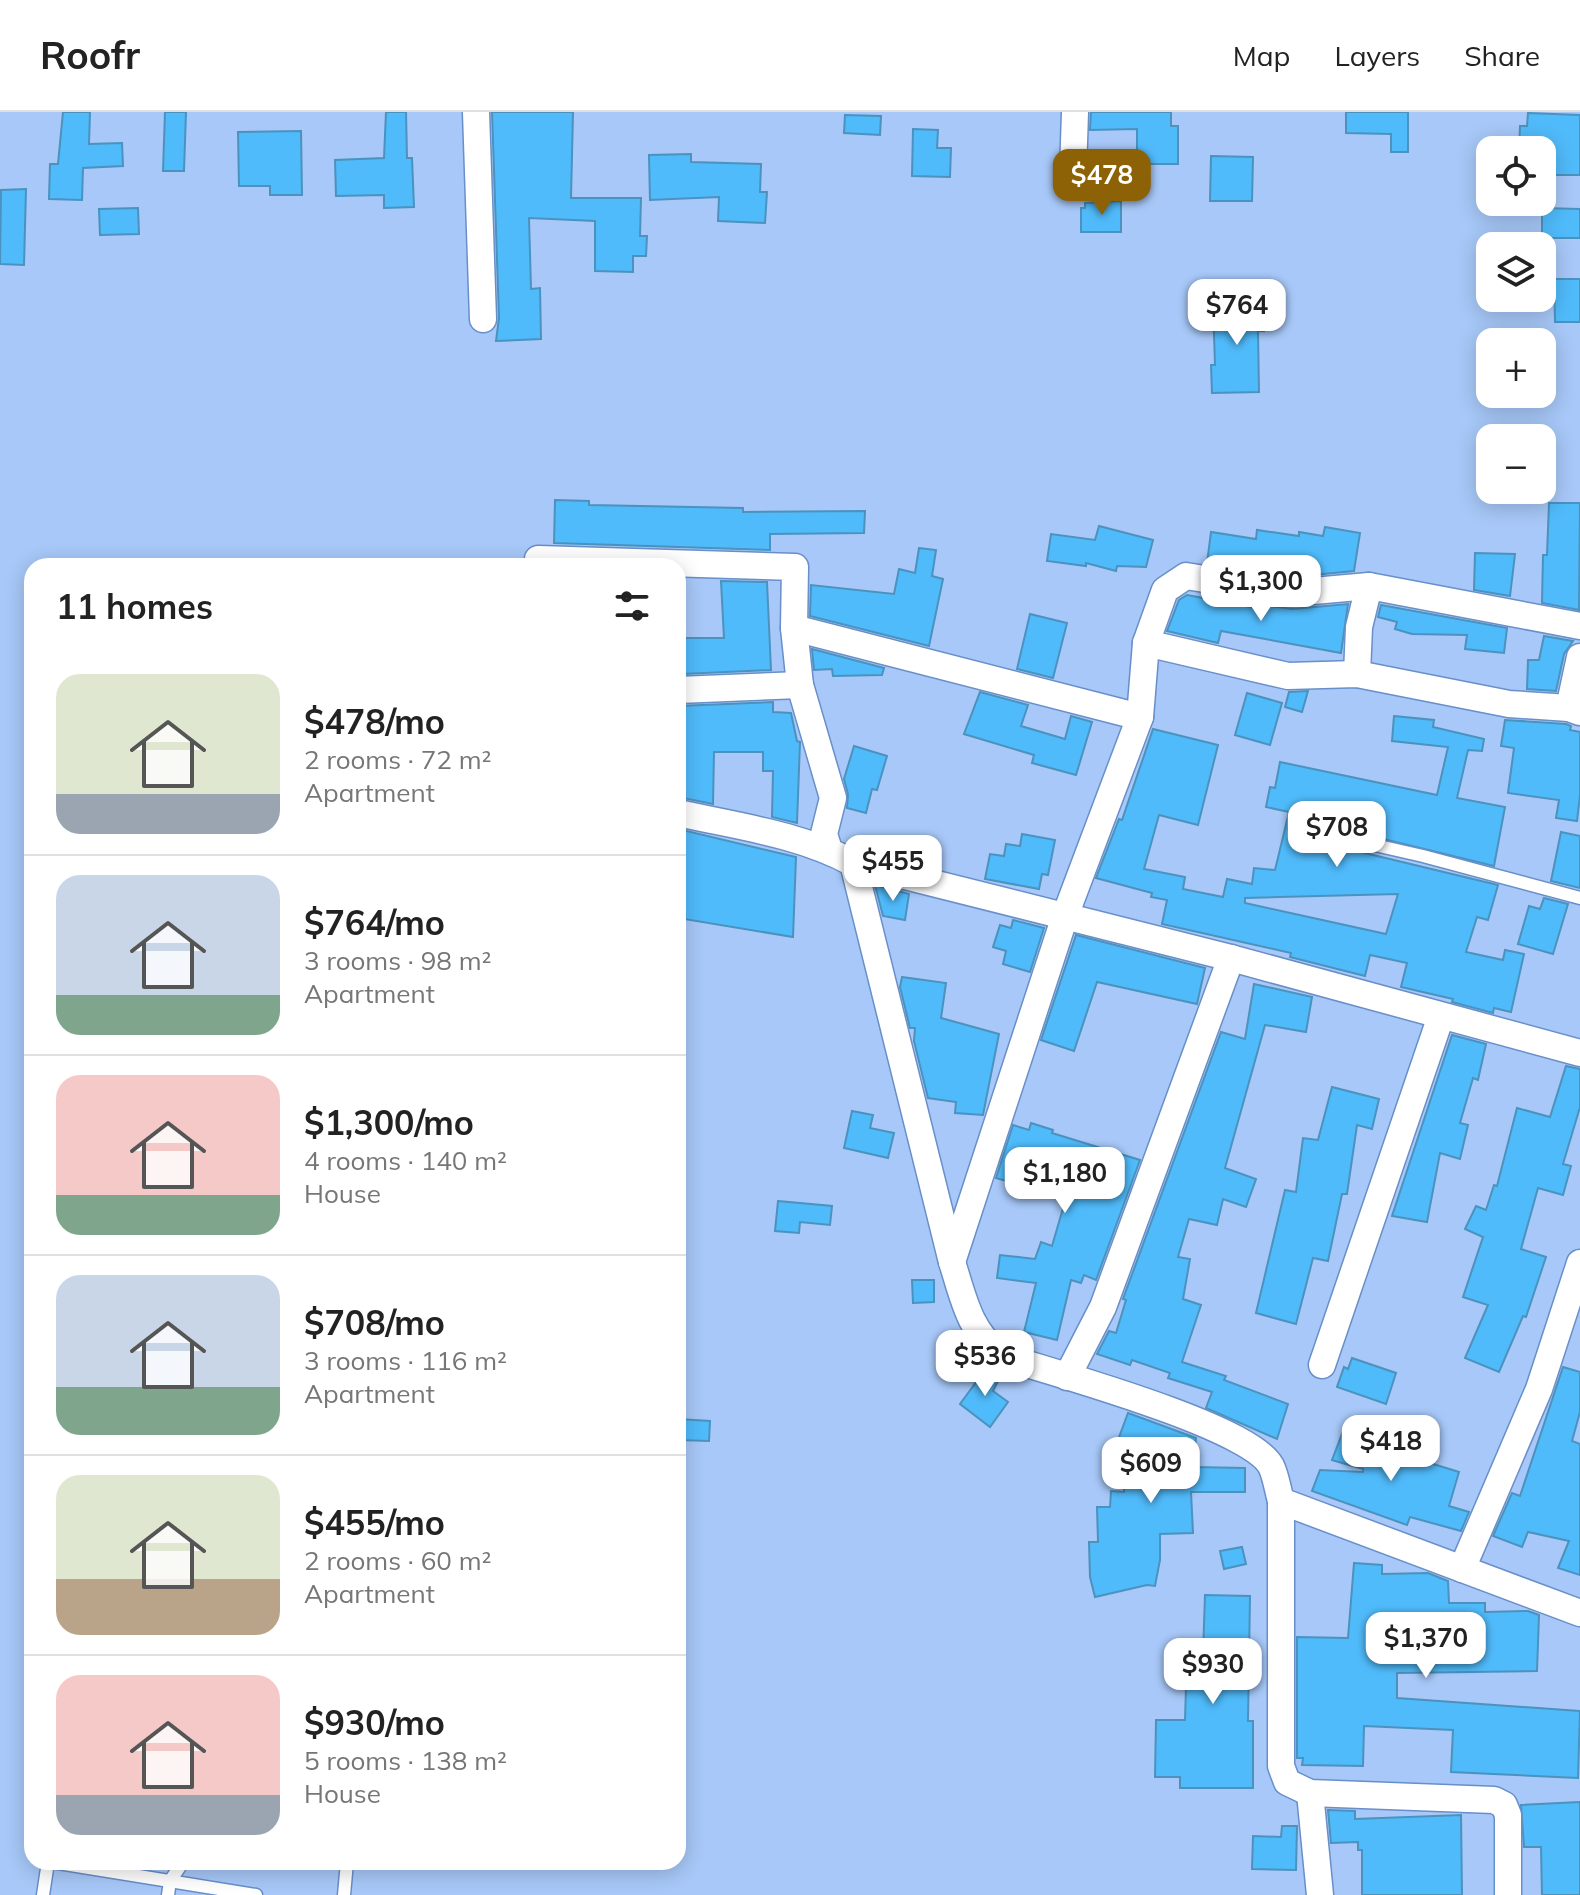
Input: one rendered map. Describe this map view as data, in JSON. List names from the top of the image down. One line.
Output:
{"page":{"header":"Roofr","nav":["Map","Layers","Share"],"map_buttons":["+","−"],"price":["$478","$764","$1,300","$708","$455","$1,180","$536","$418","$609","$1,370","$930"],"heading":"11 homes","list":[{"name":"$478/mo","note":"2 rooms · 72 m² · Apartment"},{"name":"$764/mo","note":"3 rooms · 98 m² · Apartment"},{"name":"$1,300/mo","note":"4 rooms · 140 m² · House"},{"name":"$708/mo","note":"3 rooms · 116 m² · Apartment"},{"name":"$455/mo","note":"2 rooms · 60 m² · Apartment"},{"name":"$930/mo","note":"5 rooms · 138 m² · House"}]}}
